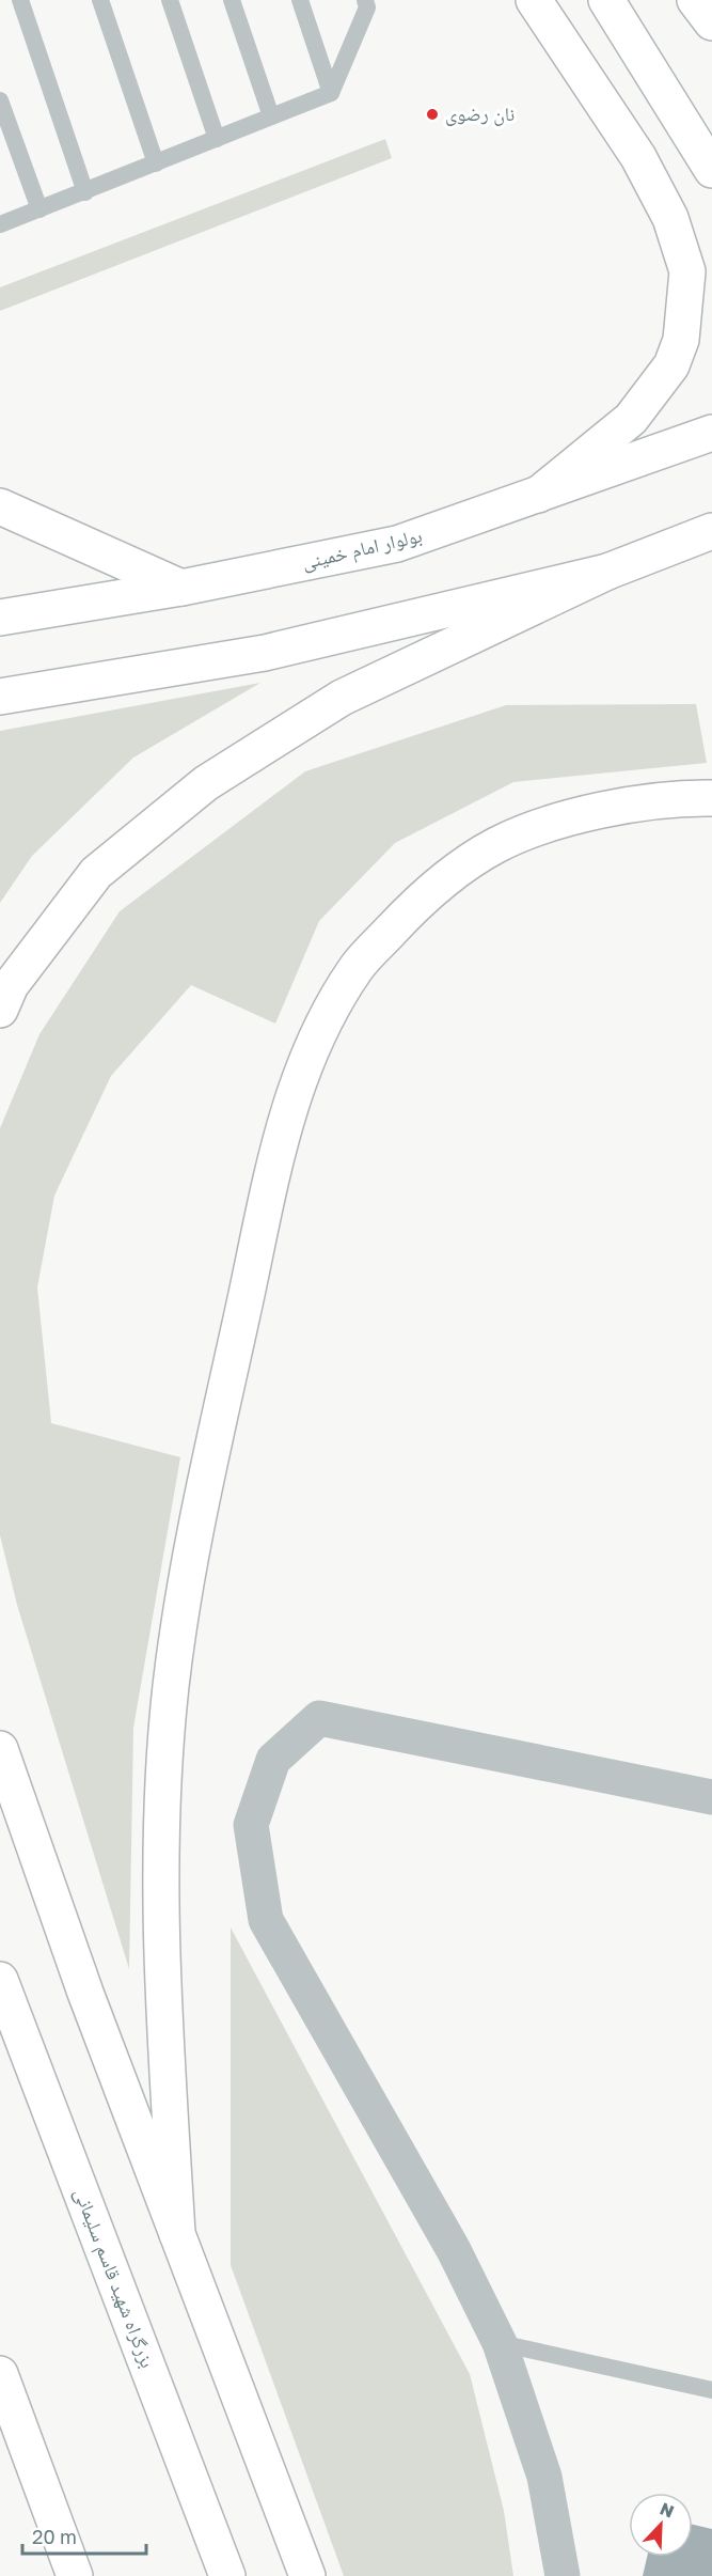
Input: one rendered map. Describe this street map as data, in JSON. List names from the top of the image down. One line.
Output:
{"streets":{"main road":["بولوار امام خمینی","بزرگراه شهید قاسم سلیمانی"]},"places":["نان رضوی"],"scale_bar":"20 m","north":"top right"}
